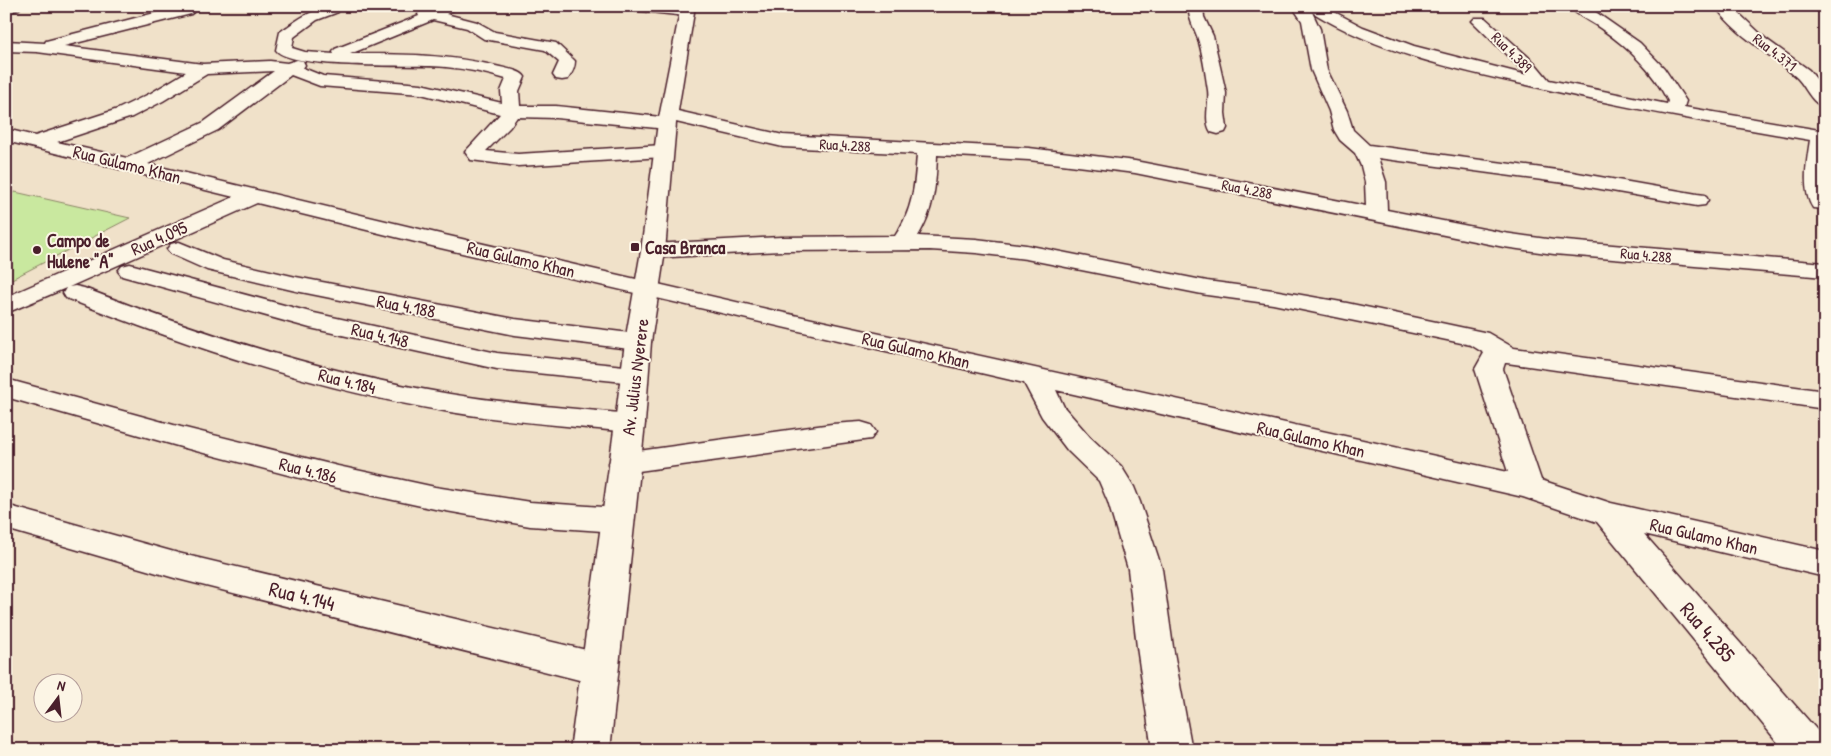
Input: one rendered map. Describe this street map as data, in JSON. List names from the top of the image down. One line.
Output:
{"streets":{"street":["Rua 4.389","Rua 4.371","Rua 4.288","Rua Gulamo Khan","Rua 4.095","Rua 4.188","Rua 4.148","Av. Julius Nyerere","Rua 4.184","Rua 4.186","Rua 4.144","Rua 4.285"]},"crossings":[["Rua 4.288","Av. Julius Nyerere"],["Rua Gulamo Khan","Rua 4.095"],["Rua Gulamo Khan","Av. Julius Nyerere"],["Rua Gulamo Khan","Rua 4.285"],["Rua 4.188","Av. Julius Nyerere"],["Rua 4.148","Av. Julius Nyerere"],["Av. Julius Nyerere","Rua 4.184"],["Av. Julius Nyerere","Rua 4.186"],["Av. Julius Nyerere","Rua 4.144"]],"places":{"transit":["Casa Branca"],"other":["Campo de Hulene \"A\""]},"north":"top"}
